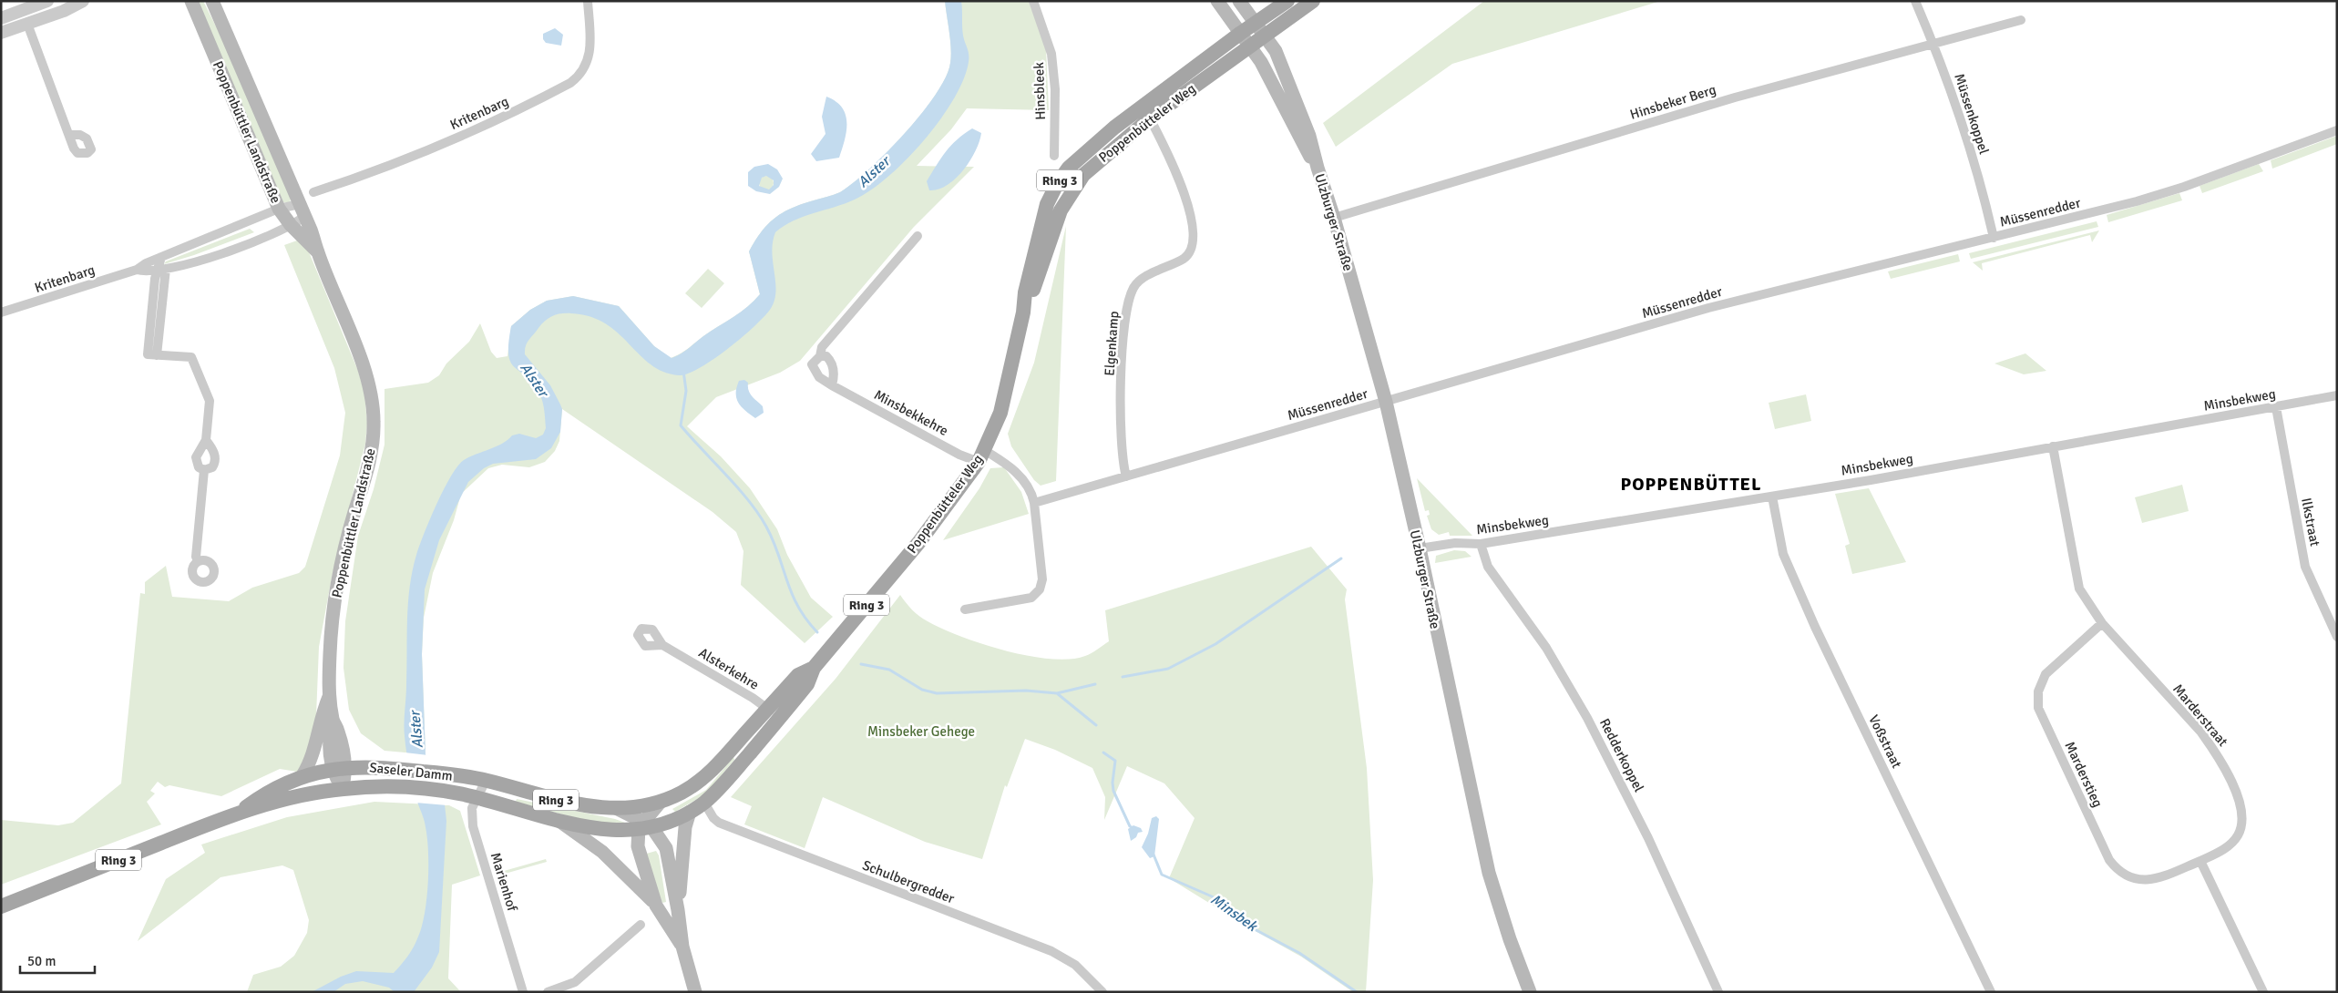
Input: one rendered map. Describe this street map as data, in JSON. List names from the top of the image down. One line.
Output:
{"streets":{"main road":["Poppenbütteler Weg","Poppenbüttler Landstraße","Ring 3","Ulzburger Straße","Saseler Damm"],"street":["Hinsbleek","Hinsbeker Berg","Kritenbarg","Müssenkoppel","Müssenredder","Elgenkamp","Minsbekweg","Minsbekkehre","Ilkstraat","Alsterkehre","Marderstraat","Voßstraat","Redderkoppel","Marderstieg","Marienhof","Schulbergredder"]},"crossings":[["Hinsbeker Berg","Müssenkoppel"],["Hinsbeker Berg","Ulzburger Straße"],["Kritenbarg","Poppenbüttler Landstraße"],["Müssenkoppel","Müssenredder"],["Poppenbütteler Weg","Ulzburger Straße"],["Poppenbütteler Weg","Elgenkamp"],["Poppenbütteler Weg","Minsbekkehre"],["Poppenbütteler Weg","Alsterkehre"],["Poppenbütteler Weg","Saseler Damm"],["Poppenbütteler Weg","Schulbergredder"],["Poppenbüttler Landstraße","Saseler Damm"],["Müssenredder","Ulzburger Straße"],["Müssenredder","Elgenkamp"],["Ulzburger Straße","Minsbekweg"],["Minsbekweg","Ilkstraat"],["Minsbekweg","Marderstraat"],["Minsbekweg","Voßstraat"],["Minsbekweg","Redderkoppel"],["Marderstraat","Marderstieg"],["Saseler Damm","Marienhof"]],"districts":["POPPENBÜTTEL"],"water":["Alster","Minsbek"],"parks":["Minsbeker Gehege"],"scale_bar":"50 m"}
